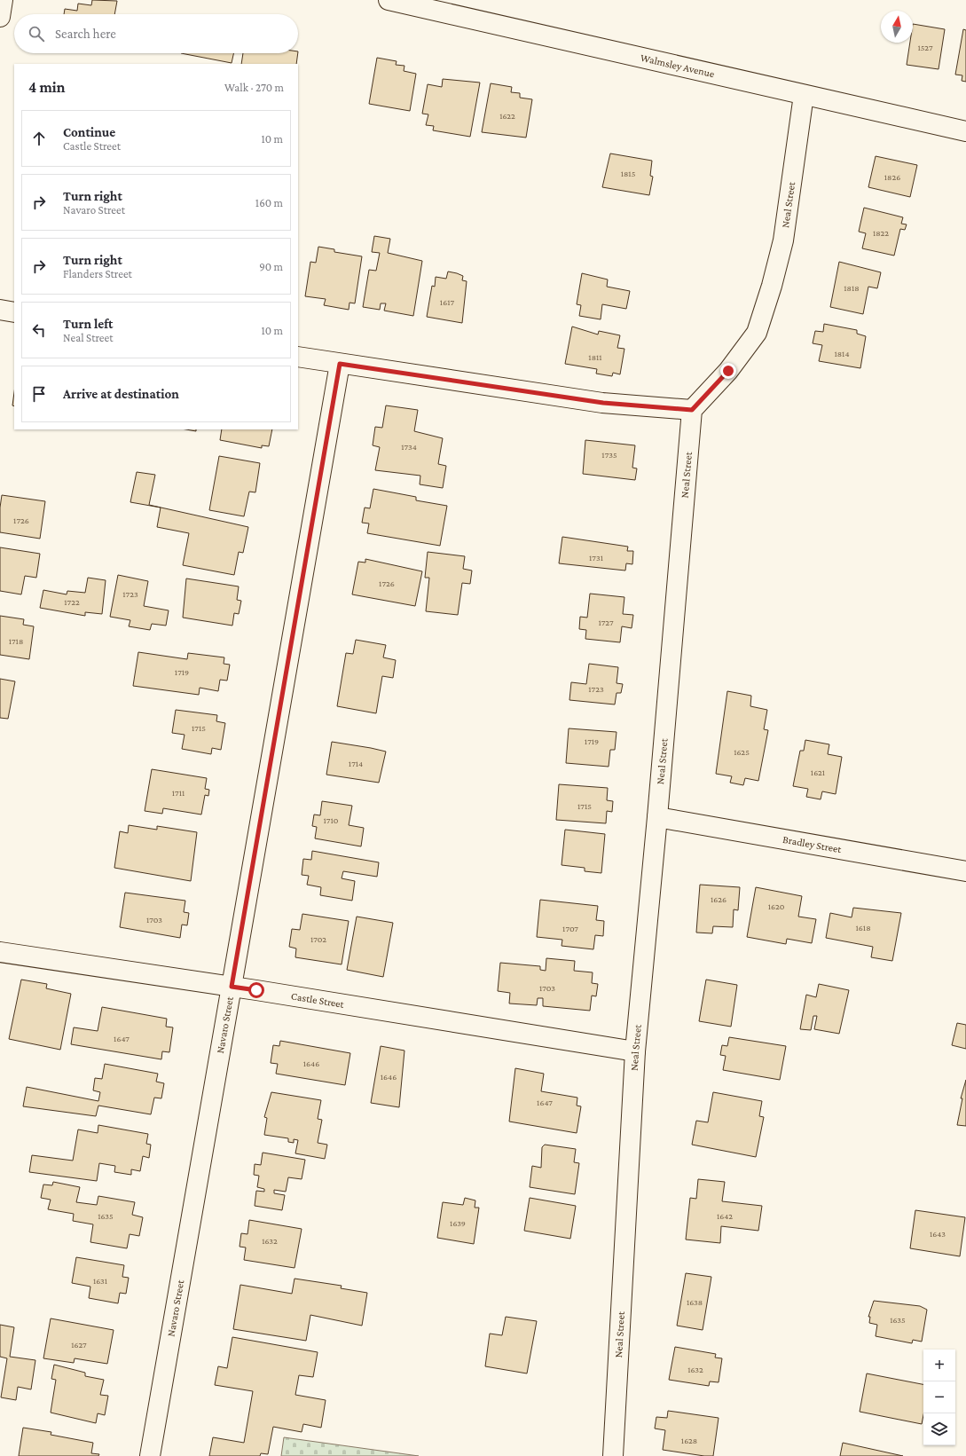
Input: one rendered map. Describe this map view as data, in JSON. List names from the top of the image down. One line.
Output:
{"streets":{"street":["Walmsley Avenue","Neal Street","Bradley Street","Castle Street","Navaro Street"]},"crossings":[["Walmsley Avenue","Neal Street"],["Neal Street","Bradley Street"],["Neal Street","Castle Street"],["Castle Street","Navaro Street"]],"house_numbers":["1527","1622","1815","1826","1822","1818","1617","1814","1811","1734","1735","1726","1731","1726","1723","1722","1727","1718","1719","1723","1715","1719","1625","1714","1621","1711","1715","1710","1626","1620","1703","1618","1707","1702","1703","1647","1646","1646","1647","1635","1642","1639","1643","1632","1631","1638","1635","1627","1632","1628"],"north":"top","page":{"search":"Search here","heading":["4 min","Walk · 270 m"],"list":[["Continue","Castle Street","10 m"],["Turn right","Navaro Street","160 m"],["Turn right","Flanders Street","90 m"],["Turn left","Neal Street","10 m"],"Arrive at destination"],"map_buttons":["+","−"]}}
